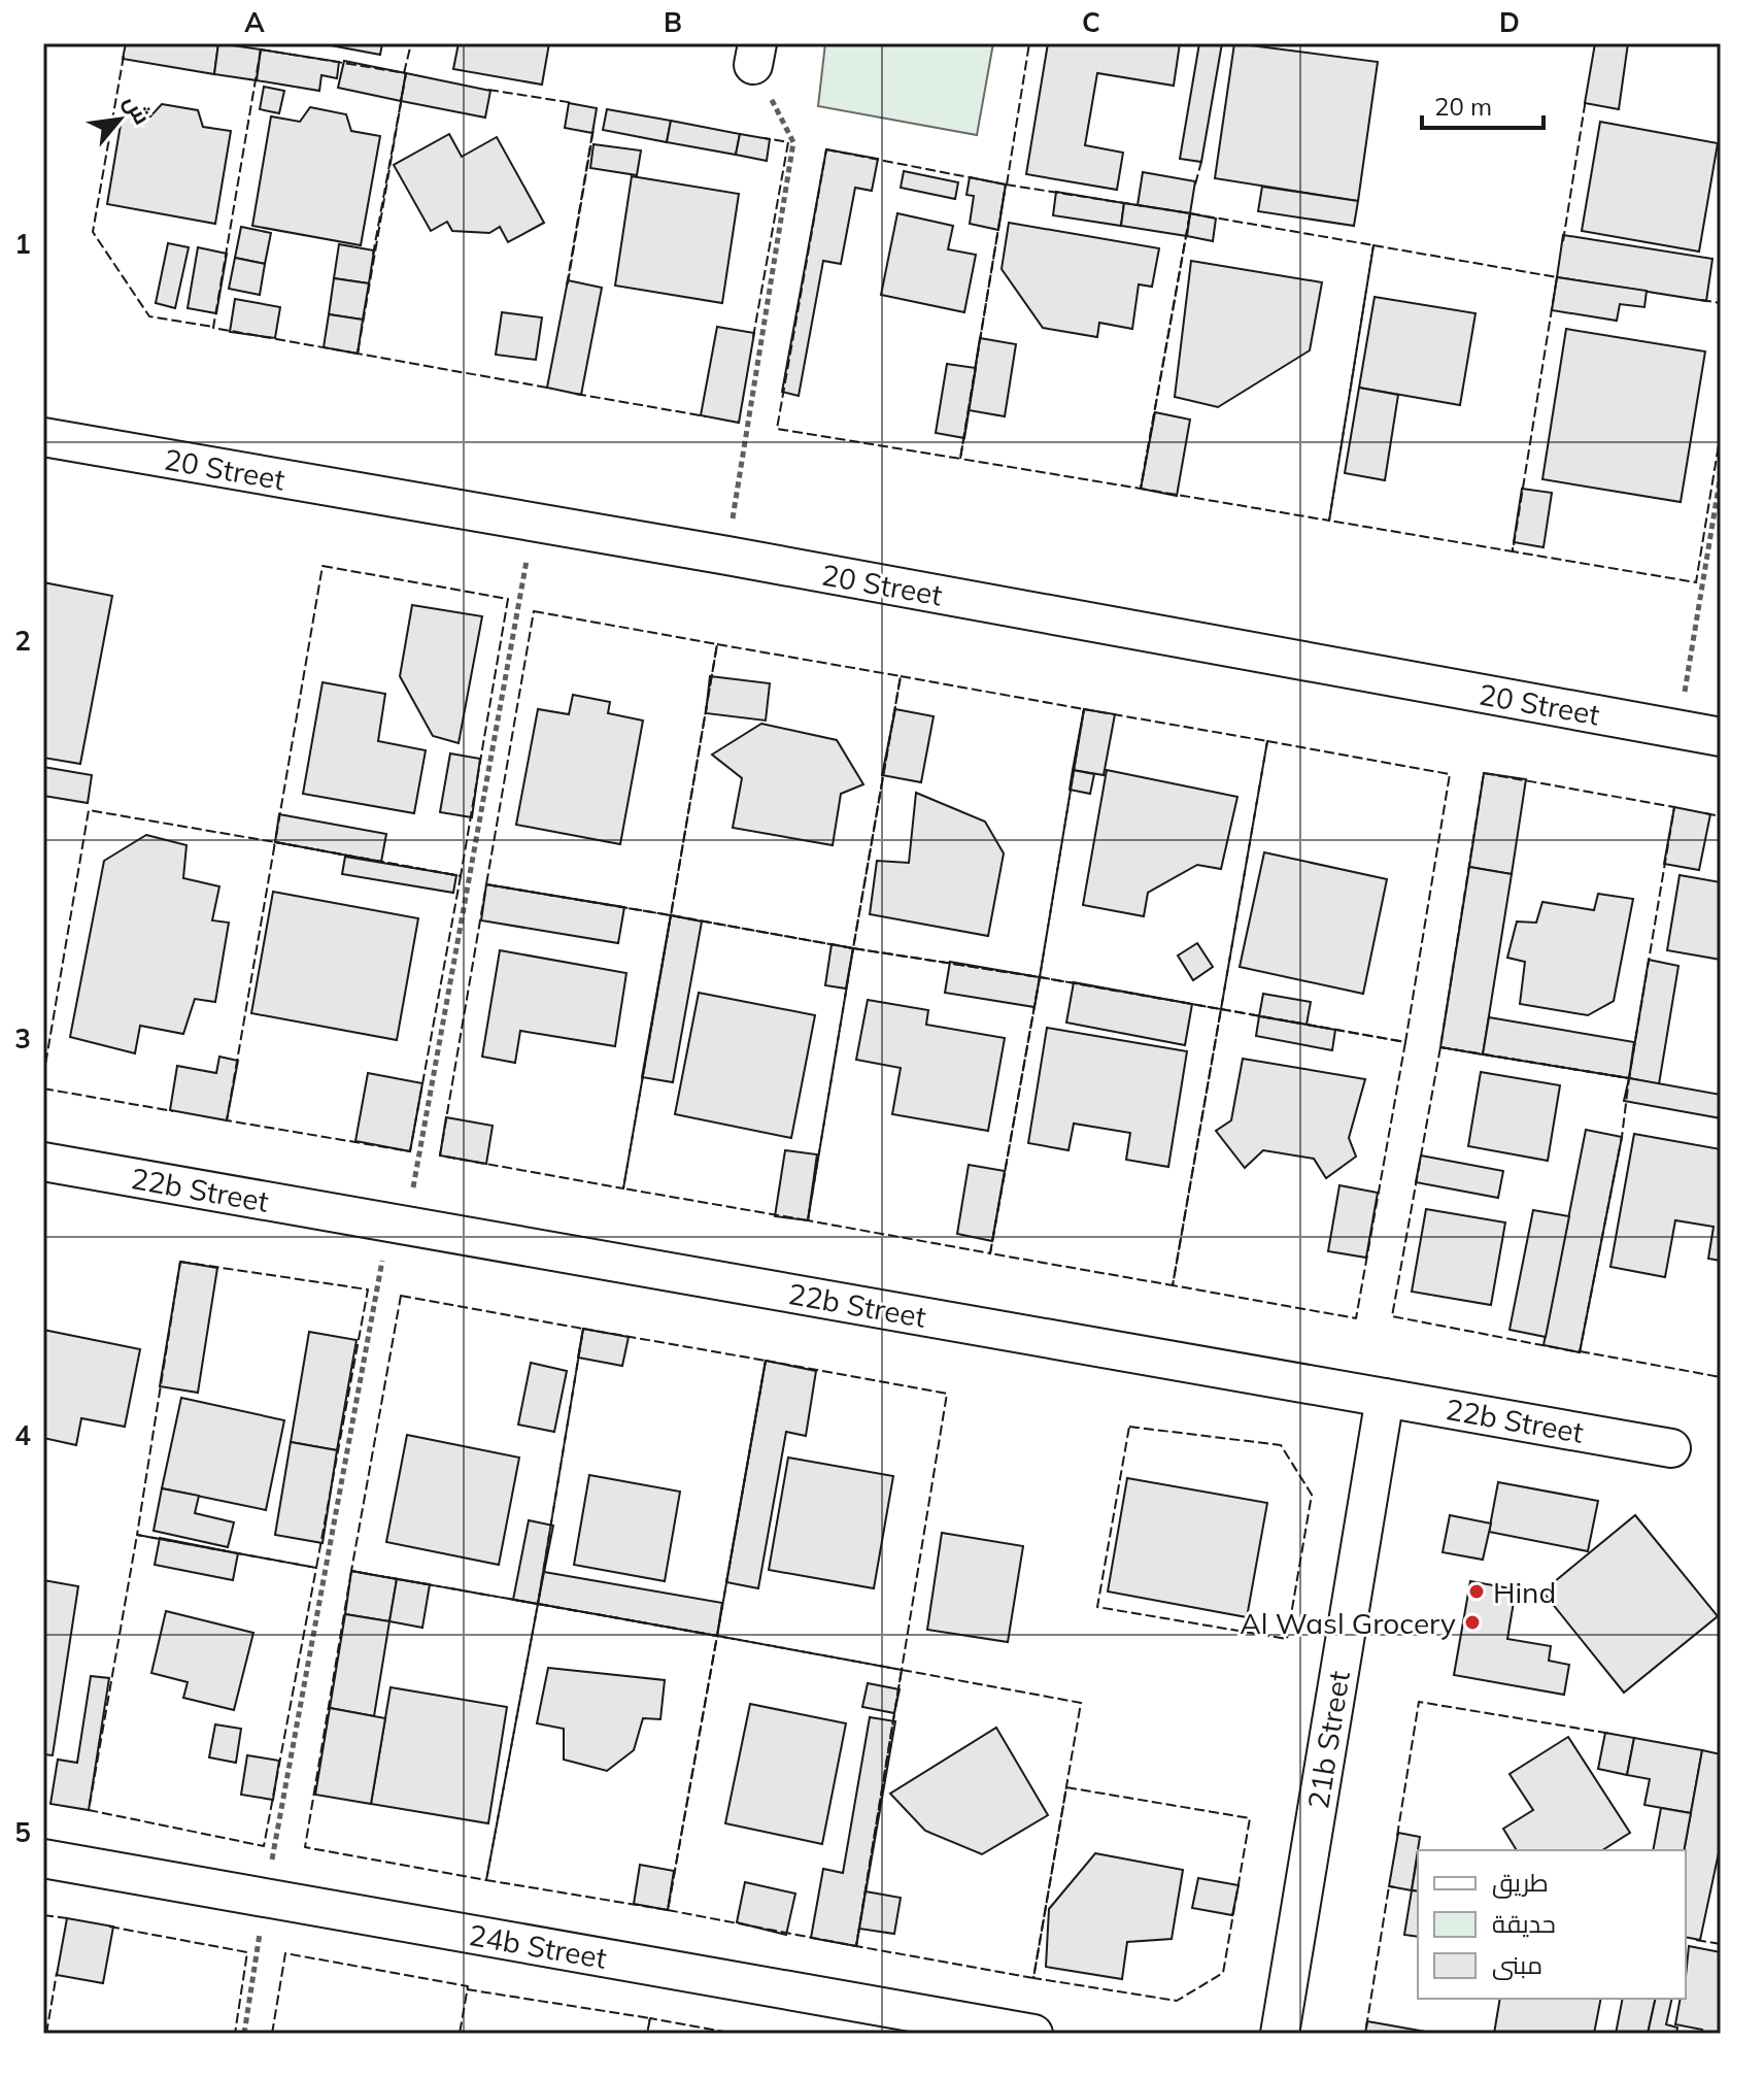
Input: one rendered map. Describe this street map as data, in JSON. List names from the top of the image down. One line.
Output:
{"streets":{"street":["20 Street","22b Street","21b Street","24b Street"]},"crossings":[["22b Street","21b Street"]],"places":["Hind","Al Wasl Grocery"],"legend":["طريق","حديقة","مبنى"],"scale_bar":"20 m","north":"top right","grid":{"columns":["A","B","C","D"],"rows":["1","2","3","4","5"]}}
